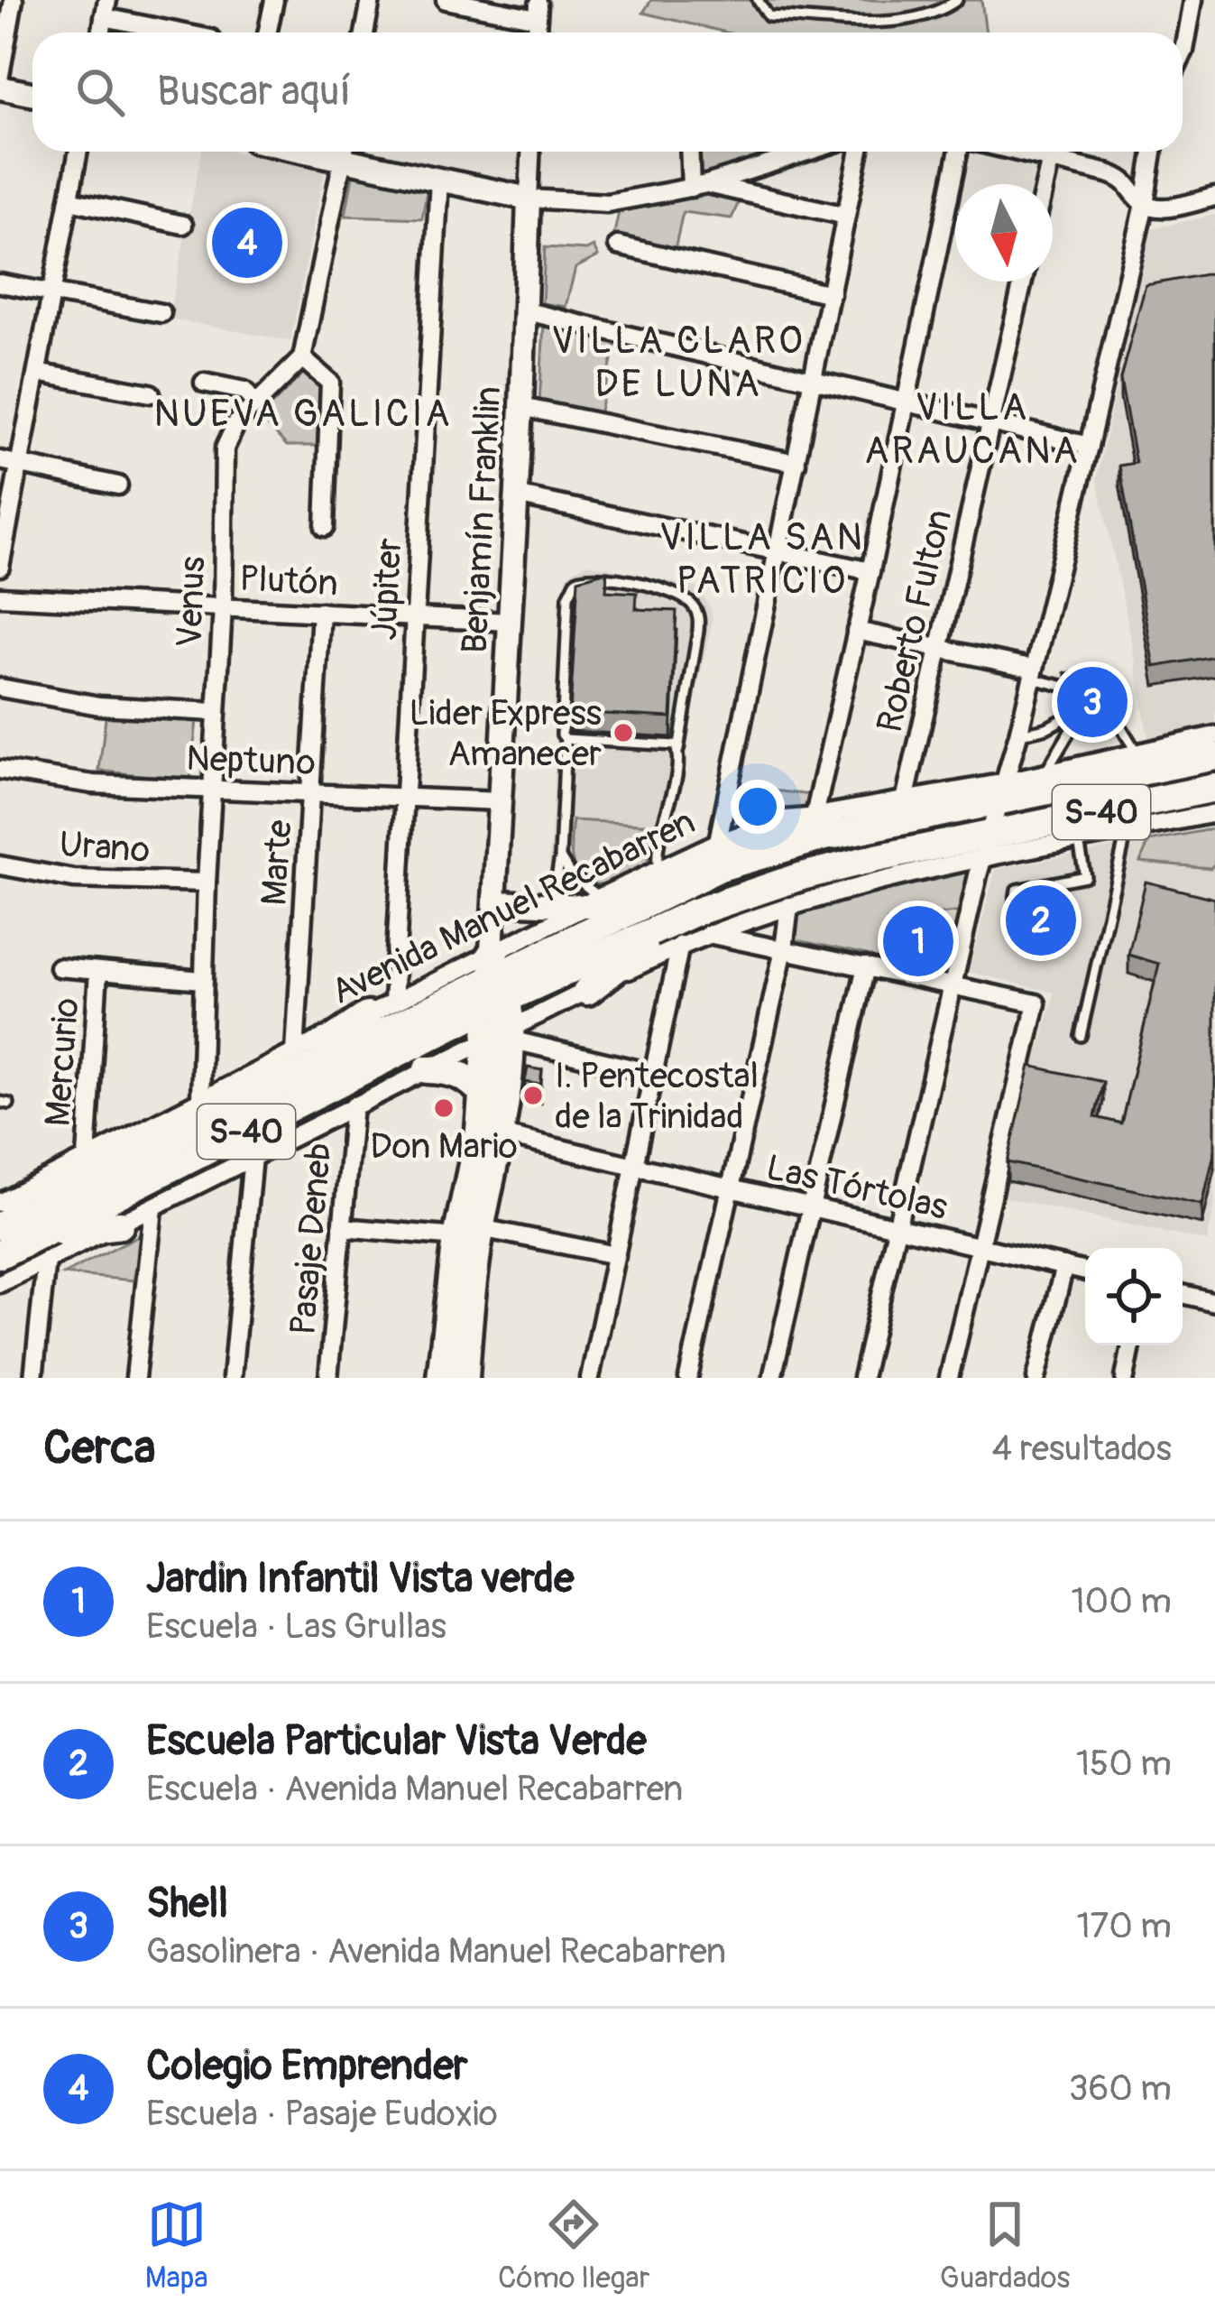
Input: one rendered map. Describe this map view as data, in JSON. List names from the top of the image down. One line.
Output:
{"streets":{"main road":["S-40","Avenida Manuel Recabarren"],"street":["Benjamín Franklin","Plutón","Júpiter","Venus","Roberto Fulton","Neptuno","Urano","Marte","Mercurio","Las Tórtolas","Pasaje Deneb"]},"crossings":[["Benjamín Franklin","Plutón"],["Benjamín Franklin","Neptuno"],["Benjamín Franklin","Avenida Manuel Recabarren"],["Plutón","Júpiter"],["Plutón","Venus"],["Plutón","Marte"],["Júpiter","Neptuno"],["Júpiter","Avenida Manuel Recabarren"],["Venus","Neptuno"],["Venus","Urano"],["Venus","Avenida Manuel Recabarren"],["Roberto Fulton","Avenida Manuel Recabarren"],["Neptuno","Marte"],["Marte","Avenida Manuel Recabarren"],["Avenida Manuel Recabarren","Mercurio"],["Avenida Manuel Recabarren","Pasaje Deneb"]],"districts":["VILLA CLARO DE LUNA","VILLA ARAUCANA","NUEVA GALICIA","VILLA SAN PATRICIO"],"places":["Lider Express Amanecer","I. Pentecostal de la Trinidad","Don Mario"],"north":"bottom","page":{"search":"Buscar aquí","pins":["4","3","2","1"],"heading":["Cerca","4 resultados"],"list":[{"mark":"1","name":"Jardin Infantil Vista verde","note":"Escuela · Las Grullas","value":"100 m"},{"mark":"2","name":"Escuela Particular Vista Verde","note":"Escuela · Avenida Manuel Recabarren","value":"150 m"},{"mark":"3","name":"Shell","note":"Gasolinera · Avenida Manuel Recabarren","value":"170 m"},{"mark":"4","name":"Colegio Emprender","note":"Escuela · Pasaje Eudoxio","value":"360 m"}],"nav":["Mapa","Cómo llegar","Guardados"]}}
